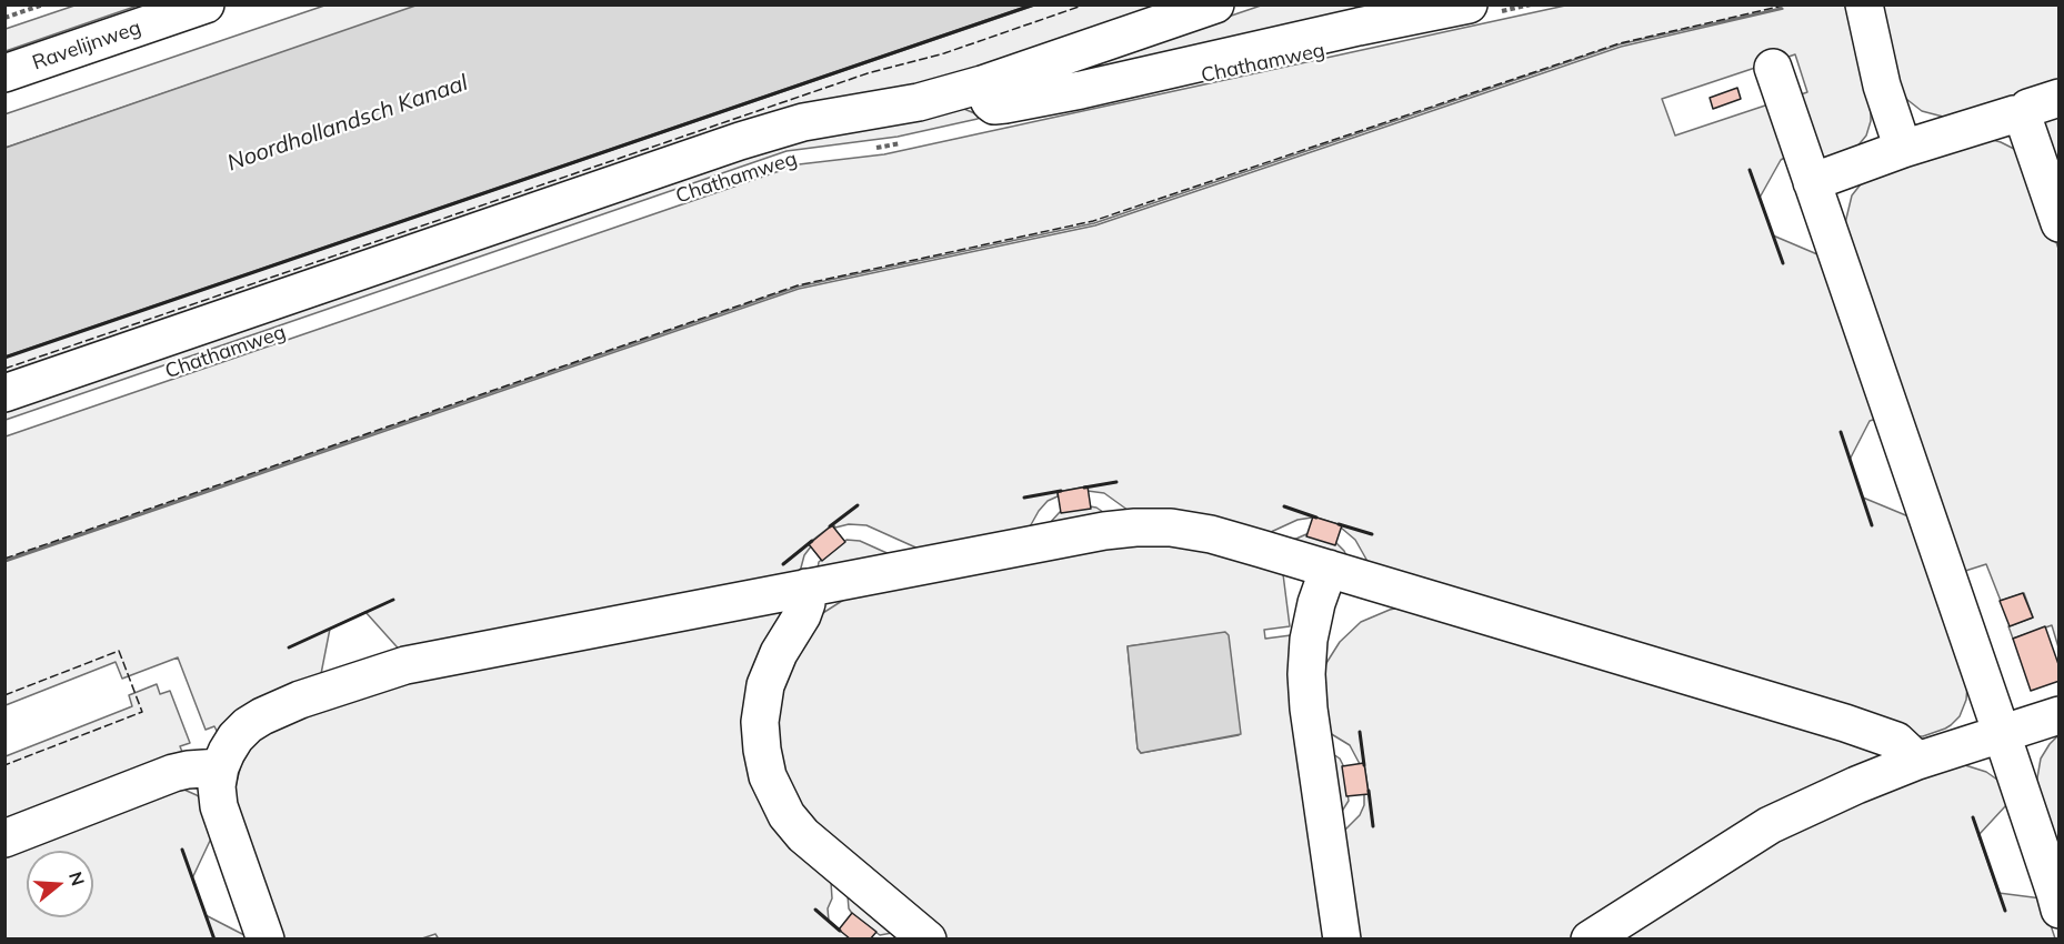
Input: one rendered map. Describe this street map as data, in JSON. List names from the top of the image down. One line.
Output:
{"streets":{"street":["Ravelijnweg","Chathamweg"]},"water":["Noordhollandsch Kanaal"],"north":"right"}
